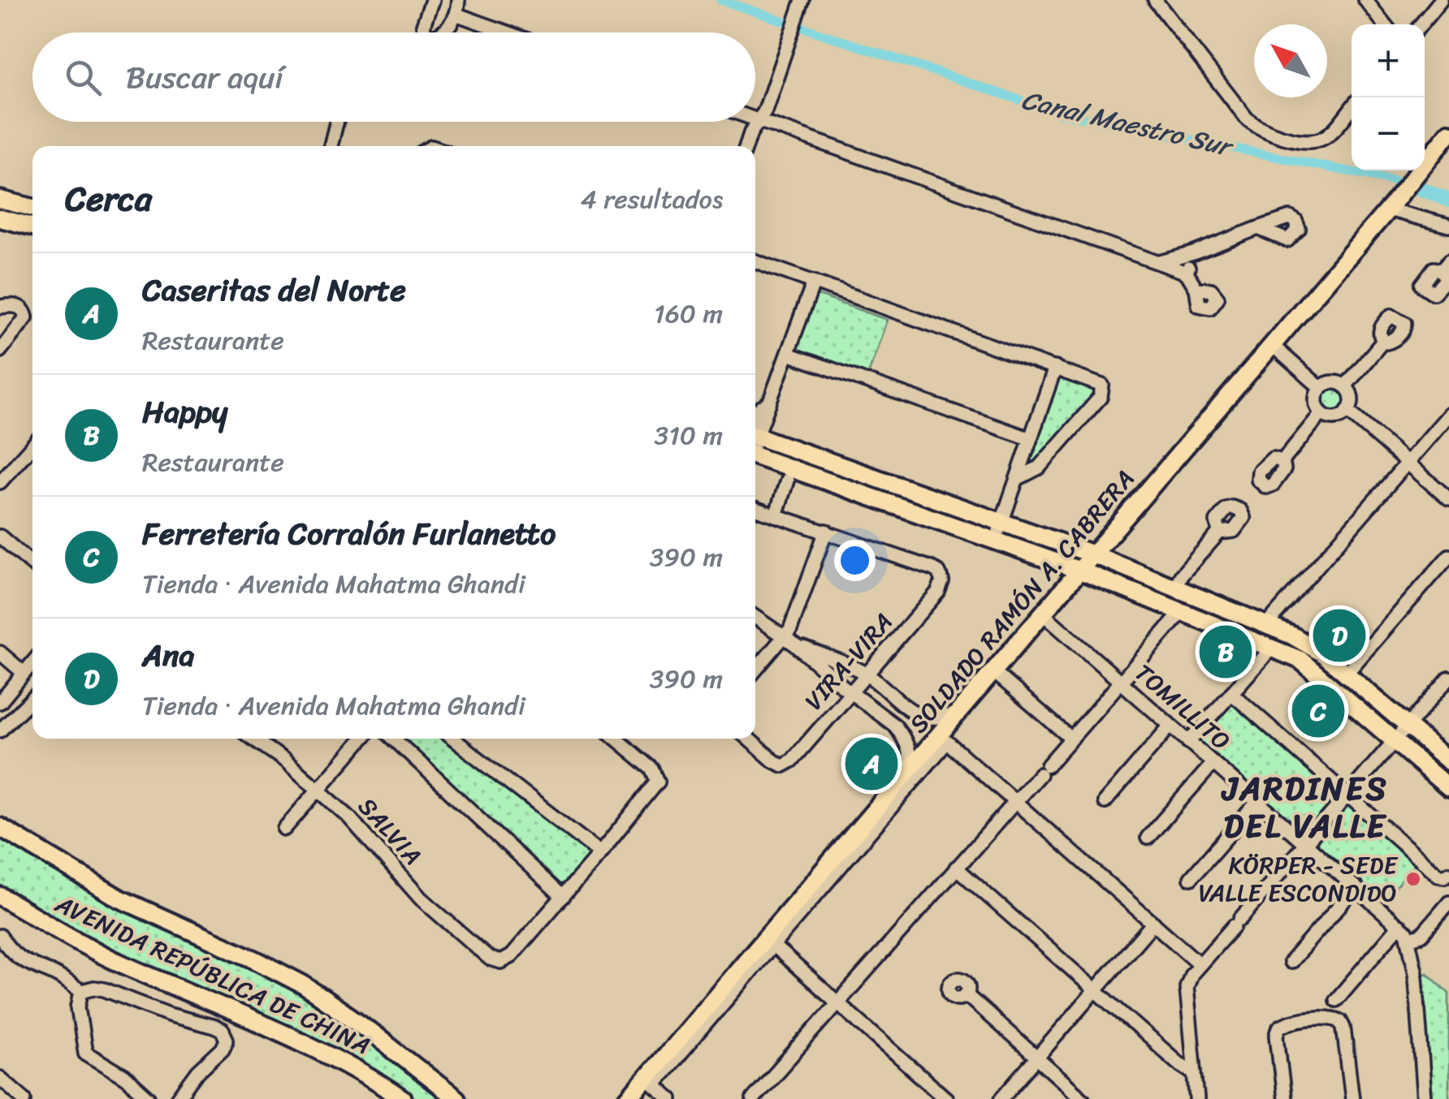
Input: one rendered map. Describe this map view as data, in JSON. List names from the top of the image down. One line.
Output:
{"streets":{"main road":["SOLDADO RAMÓN A. CABRERA","AVENIDA REPÚBLICA DE CHINA"],"street":["VIRA-VIRA","TOMILLITO","SALVIA"]},"crossings":[["SOLDADO RAMÓN A. CABRERA","TOMILLITO"]],"districts":["JARDINES DEL VALLE"],"water":["Canal Maestro Sur"],"places":["KÖRPER - SEDE VALLE ESCONDIDO"],"north":"top left","page":{"map_buttons":["+","−"],"search":"Buscar aquí","heading":["Cerca","4 resultados"],"list":[{"mark":"A","name":"Caseritas del Norte","note":"Restaurante","value":"160 m"},{"mark":"B","name":"Happy","note":"Restaurante","value":"310 m"},{"mark":"C","name":"Ferretería Corralón Furlanetto","note":"Tienda · Avenida Mahatma Ghandi","value":"390 m"},{"mark":"D","name":"Ana","note":"Tienda · Avenida Mahatma Ghandi","value":"390 m"}],"pins":["D","B","C","A"]}}
